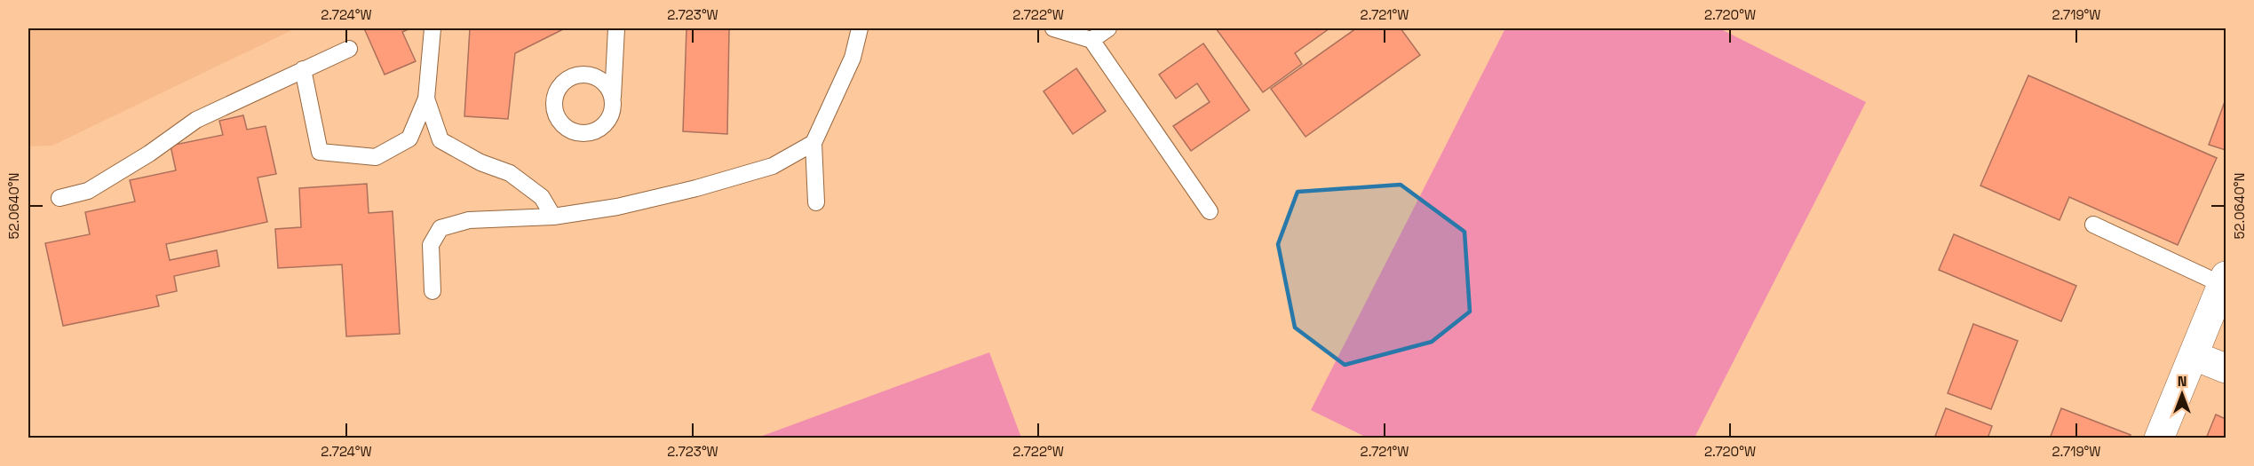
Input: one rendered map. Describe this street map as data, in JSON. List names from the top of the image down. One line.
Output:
{"north":"top","coordinates":["2.724°W","2.723°W","2.722°W","2.721°W","2.720°W","2.719°W","52.0640°N"]}
